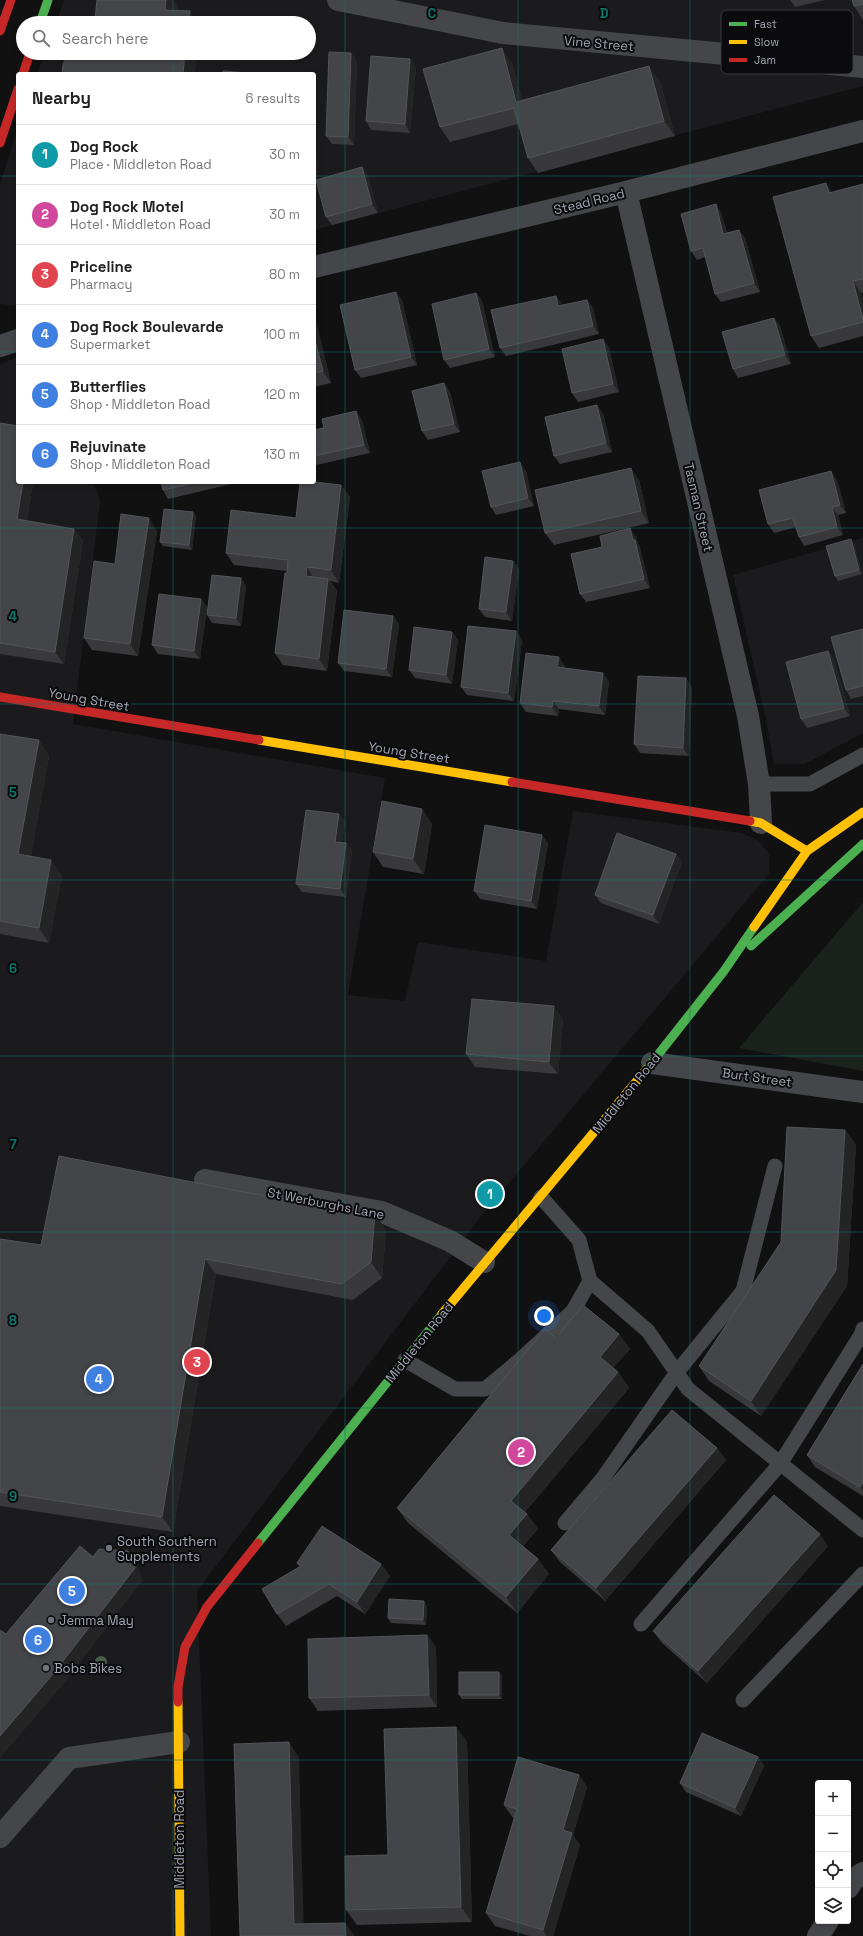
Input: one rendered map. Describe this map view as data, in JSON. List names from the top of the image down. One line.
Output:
{"streets":{"main road":["Young Street","Middleton Road"],"street":["Vine Street","Stead Road","Tasman Street","Burt Street","St Werburghs Lane"]},"crossings":[["Stead Road","Tasman Street"],["Tasman Street","Young Street"],["Young Street","Middleton Road"],["Burt Street","Middleton Road"],["Middleton Road","St Werburghs Lane"]],"places":["South Southern Supplements","Jemma May","Bobs Bikes"],"legend":["Fast","Slow","Jam"],"page":{"search":"Search here","heading":["Nearby","6 results"],"list":[{"mark":"1","name":"Dog Rock","note":"Place · Middleton Road","value":"30 m"},{"mark":"2","name":"Dog Rock Motel","note":"Hotel · Middleton Road","value":"30 m"},{"mark":"3","name":"Priceline","note":"Pharmacy","value":"80 m"},{"mark":"4","name":"Dog Rock Boulevarde","note":"Supermarket","value":"100 m"},{"mark":"5","name":"Butterflies","note":"Shop · Middleton Road","value":"120 m"},{"mark":"6","name":"Rejuvinate","note":"Shop · Middleton Road","value":"130 m"}],"pins":["1","3","4","2","5","6"],"map_buttons":["+","−"]},"grid":{"columns":["C","D"],"rows":["4","5","6","7","8","9"]}}
